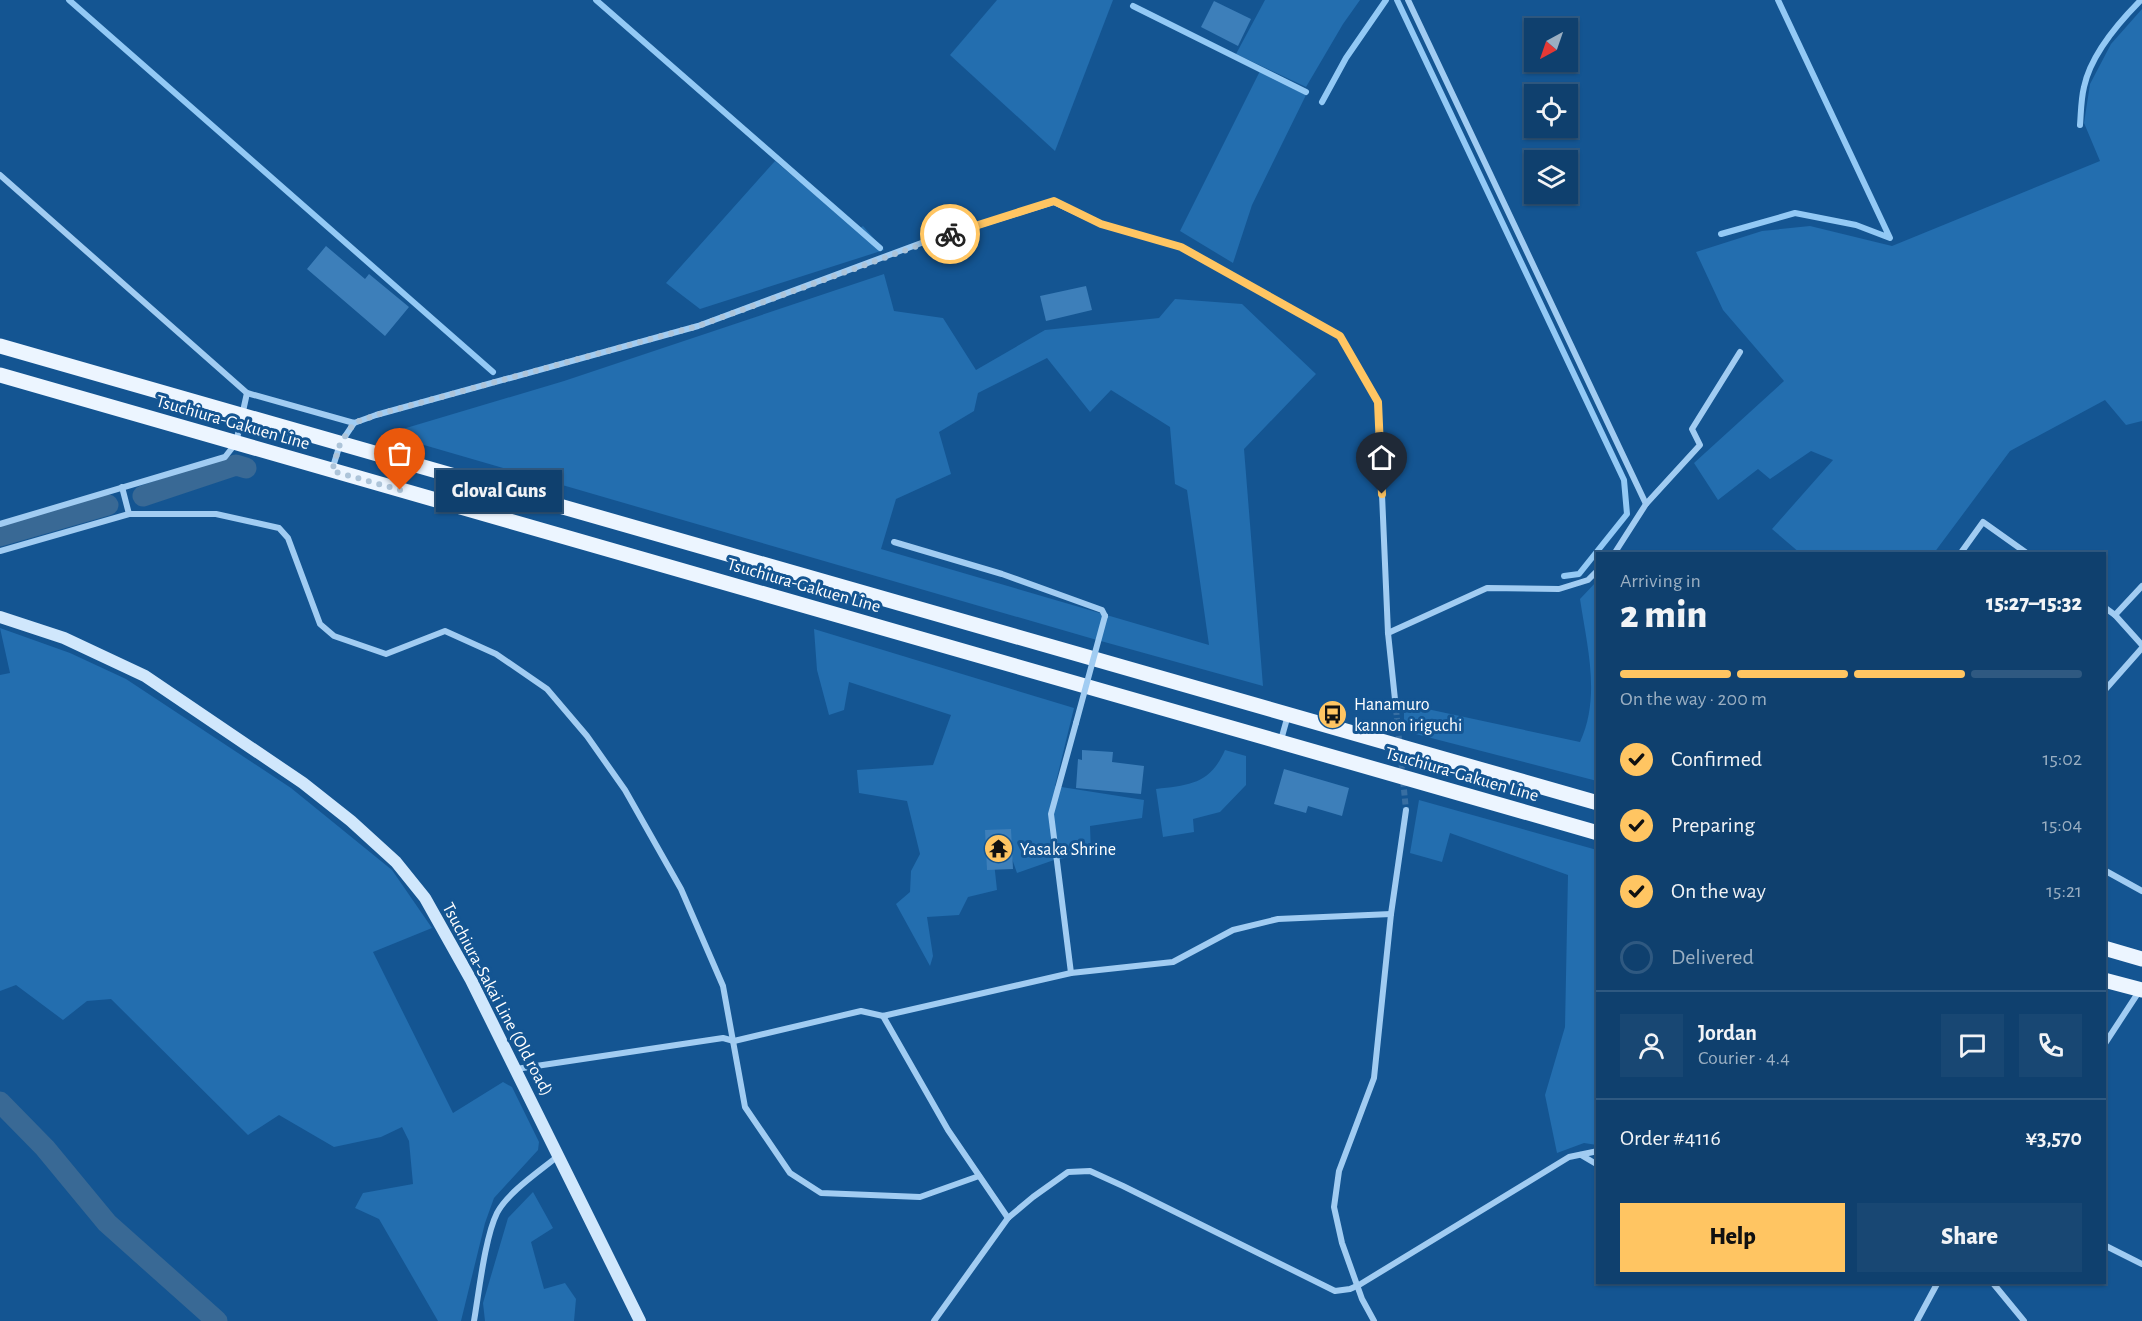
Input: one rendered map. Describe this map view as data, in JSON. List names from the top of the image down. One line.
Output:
{"streets":{"main road":["Tsuchiura-Gakuen Line"],"street":["Tsuchiura-Sakai Line (Old road)"]},"places":{"other":["Gloval Guns"],"bus stop":["Hanamuro kannon iriguchi"],"temple":["Yasaka Shrine"]},"north":"bottom left","page":{"bubble":"Gloval Guns","heading":["2 min","Arriving in","15:27–15:32"],"panel":["Jordan","Courier · 4.4","Order #4116","¥3,570"],"bar":"On the way · 200 m","list":[["Confirmed","15:02"],["Preparing","15:04"],["On the way","15:21"],"Delivered"],"buttons":["Help","Share"]}}
